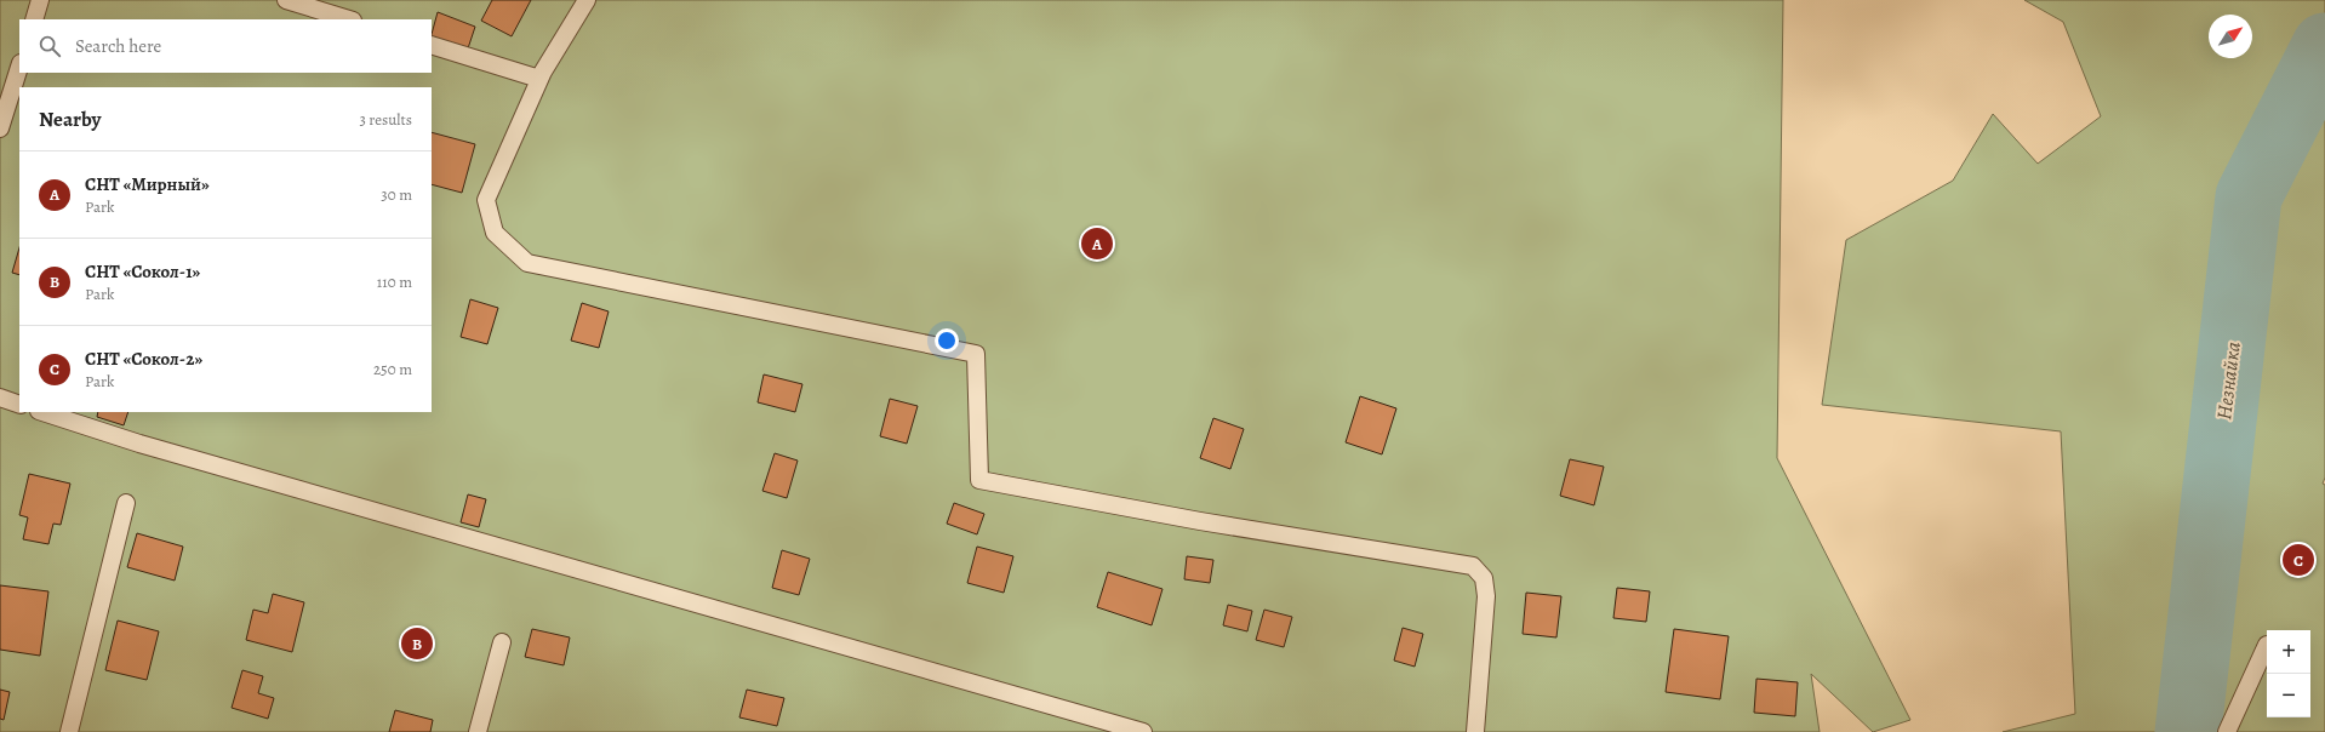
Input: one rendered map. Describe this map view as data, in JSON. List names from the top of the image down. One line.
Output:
{"water":["Незнайка"],"north":"top right","page":{"search":"Search here","heading":["Nearby","3 results"],"list":[{"mark":"A","name":"СНТ «Мирный»","note":"Park","value":"30 m"},{"mark":"B","name":"СНТ «Сокол-1»","note":"Park","value":"110 m"},{"mark":"C","name":"СНТ «Сокол-2»","note":"Park","value":"250 m"}],"pins":["A","C","B"],"map_buttons":["+","−"]}}
